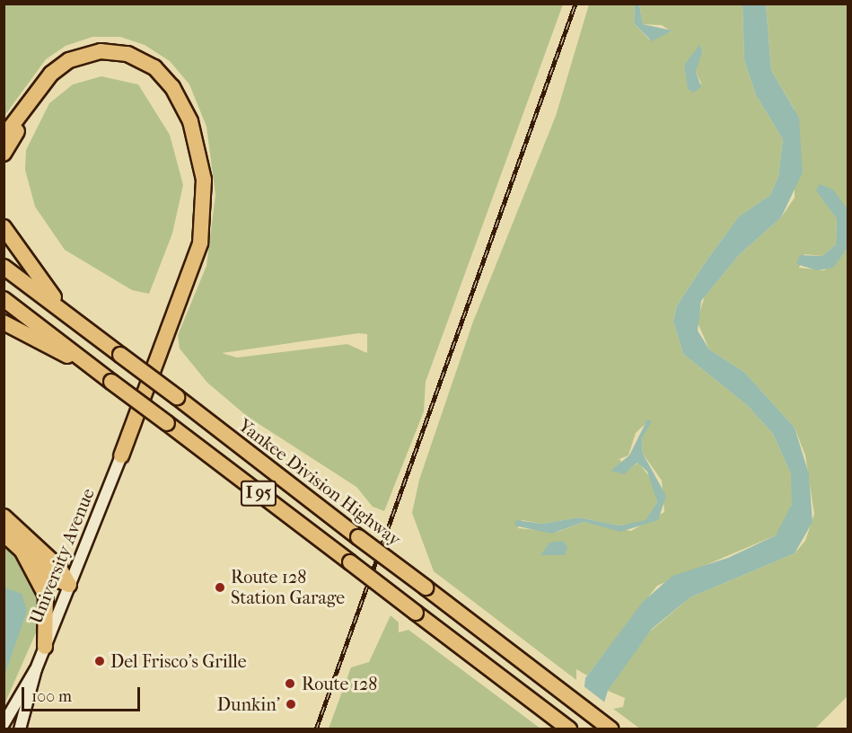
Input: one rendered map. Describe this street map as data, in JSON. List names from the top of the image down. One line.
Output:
{"streets":{"highway":["Yankee Division Highway","I 95"],"main road":["University Avenue"]},"places":["Route 128 Station Garage","Del Frisco's Grille","Route 128","Dunkin'"],"scale_bar":"100 m"}
